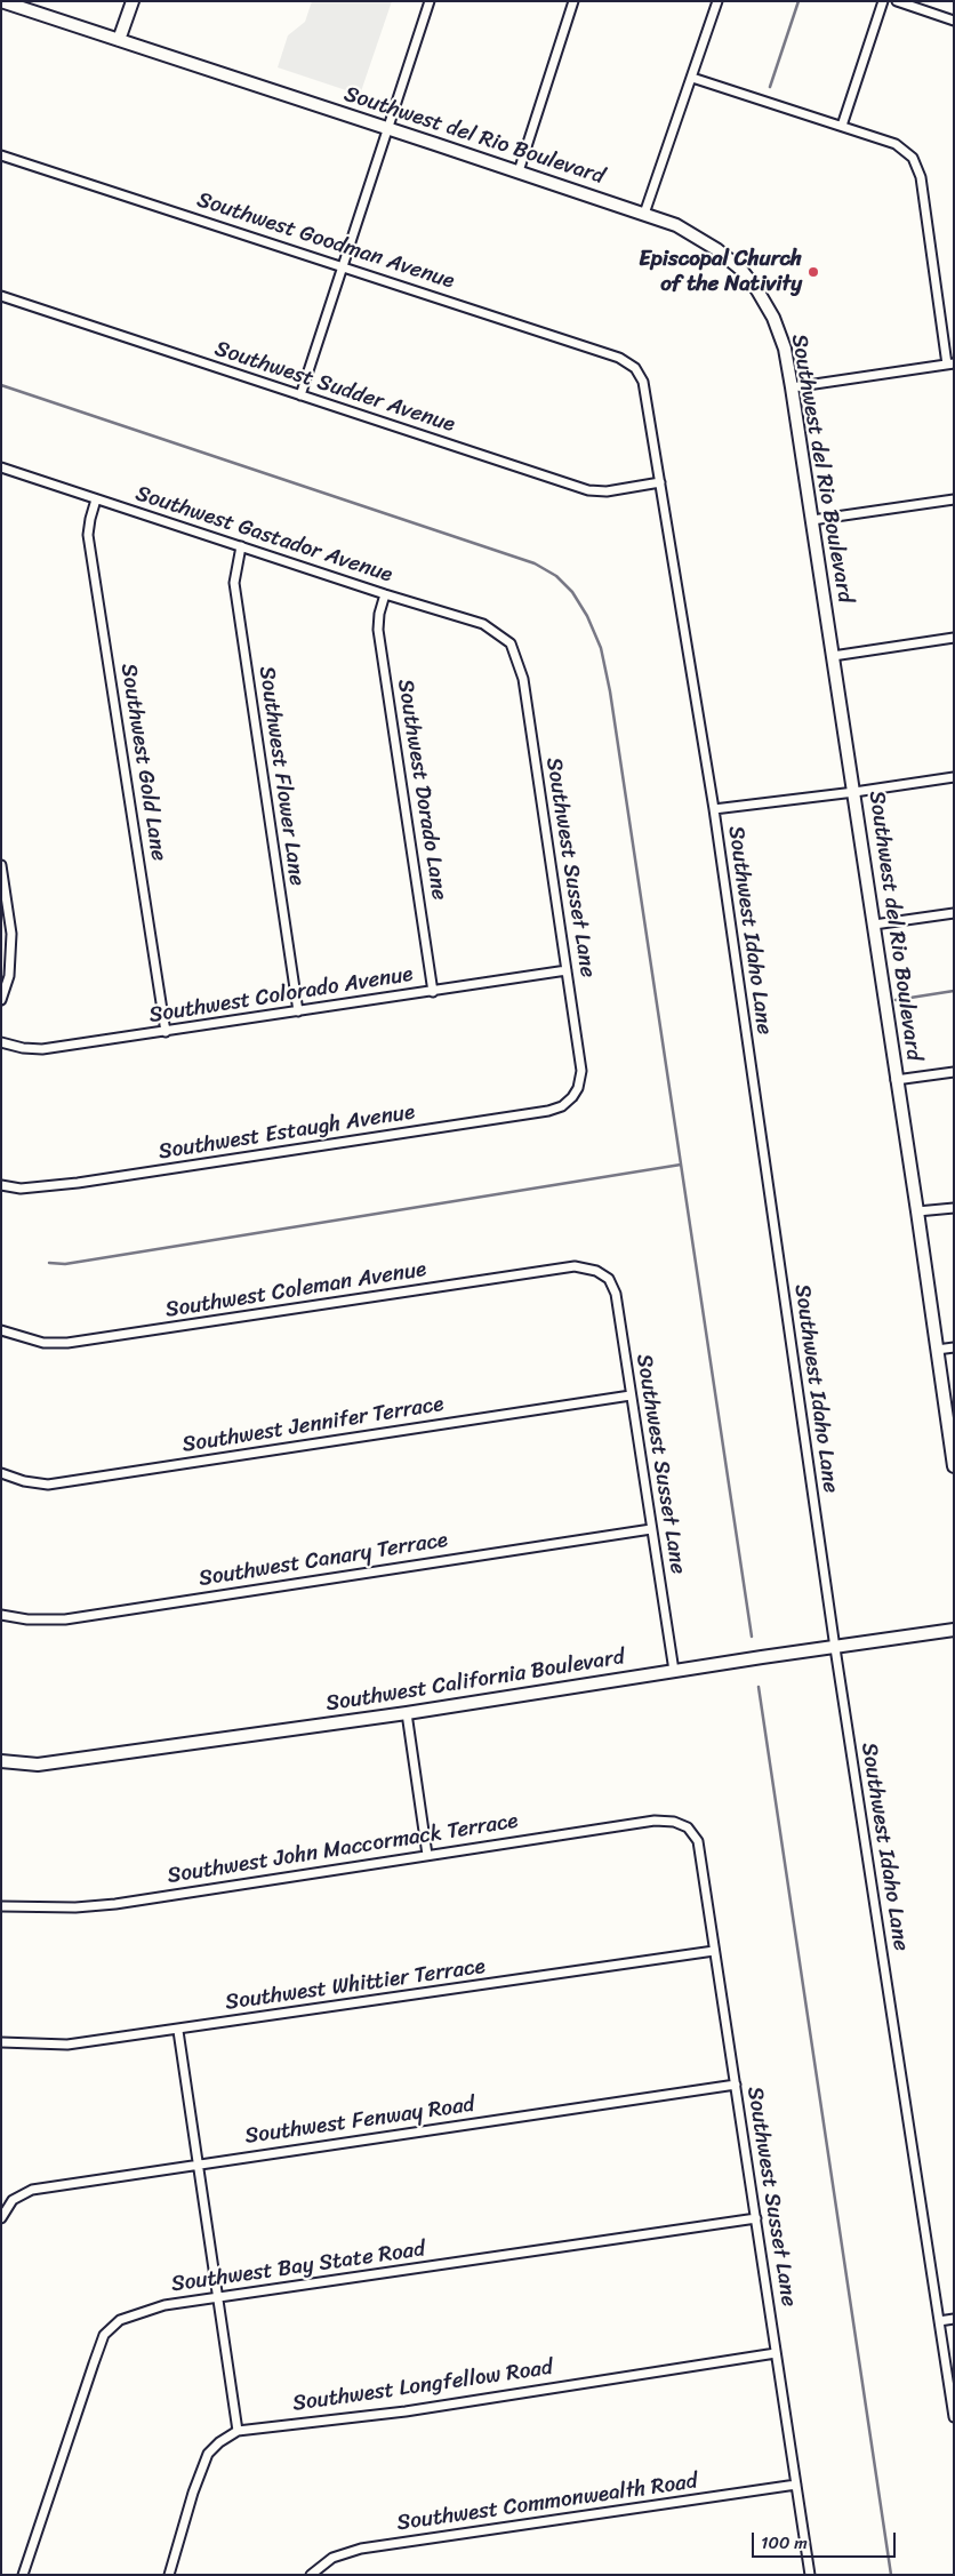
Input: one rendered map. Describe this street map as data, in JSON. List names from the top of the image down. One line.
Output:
{"streets":{"street":["Southwest del Rio Boulevard","Southwest Goodman Avenue","Southwest Sudder Avenue","Southwest Gastador Avenue","Southwest Gold Lane","Southwest Flower Lane","Southwest Dorado Lane","Southwest Susset Lane","Southwest Idaho Lane","Southwest Colorado Avenue","Southwest Estaugh Avenue","Southwest Coleman Avenue","Southwest Jennifer Terrace","Southwest Canary Terrace","Southwest California Boulevard","Southwest John Maccormack Terrace","Southwest Whittier Terrace","Southwest Fenway Road","Southwest Bay State Road","Southwest Longfellow Road","Southwest Commonwealth Road"]},"crossings":[["Southwest Goodman Avenue","Southwest Idaho Lane"],["Southwest Sudder Avenue","Southwest Idaho Lane"],["Southwest Gastador Avenue","Southwest Gold Lane"],["Southwest Gastador Avenue","Southwest Flower Lane"],["Southwest Gastador Avenue","Southwest Dorado Lane"],["Southwest Gastador Avenue","Southwest Susset Lane"],["Southwest Gold Lane","Southwest Colorado Avenue"],["Southwest Flower Lane","Southwest Colorado Avenue"],["Southwest Dorado Lane","Southwest Colorado Avenue"],["Southwest Susset Lane","Southwest Colorado Avenue"],["Southwest Susset Lane","Southwest Estaugh Avenue"],["Southwest Susset Lane","Southwest Coleman Avenue"],["Southwest Susset Lane","Southwest Jennifer Terrace"],["Southwest Susset Lane","Southwest Canary Terrace"],["Southwest Susset Lane","Southwest California Boulevard"],["Southwest Susset Lane","Southwest John Maccormack Terrace"],["Southwest Susset Lane","Southwest Whittier Terrace"],["Southwest Susset Lane","Southwest Fenway Road"],["Southwest Susset Lane","Southwest Bay State Road"],["Southwest Susset Lane","Southwest Longfellow Road"],["Southwest Susset Lane","Southwest Commonwealth Road"],["Southwest Idaho Lane","Southwest California Boulevard"]],"places":["Episcopal Church of the Nativity"],"scale_bar":"100 m"}
